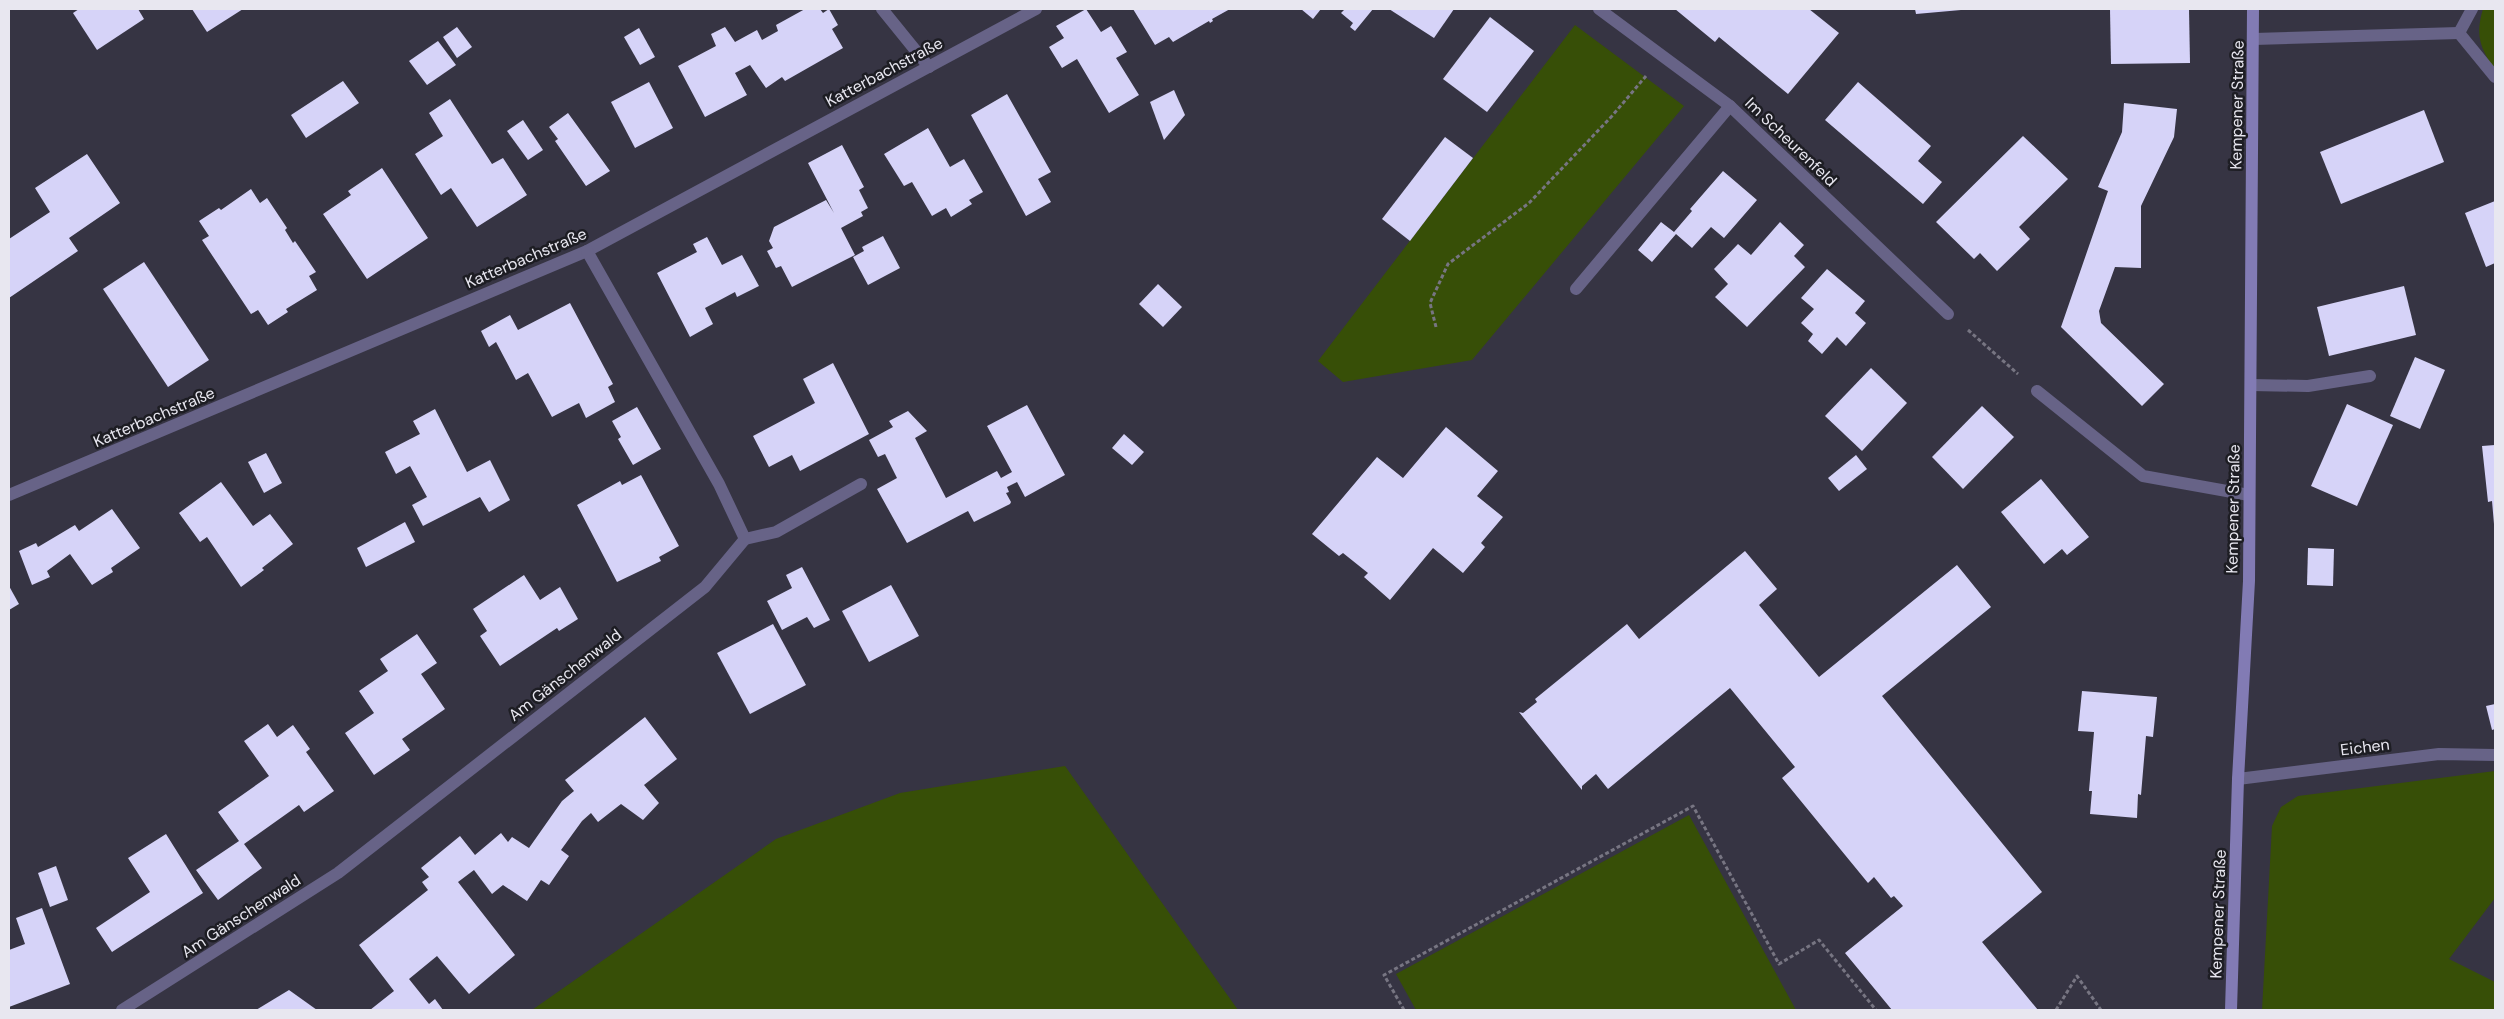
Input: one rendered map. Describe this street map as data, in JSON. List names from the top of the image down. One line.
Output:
{"streets":{"main road":["Kempener Straße"],"street":["Katterbachstraße","Im Scheurenfeld","Am Gänschenwald","Eichen"]},"crossings":[["Kempener Straße","Eichen"]]}
